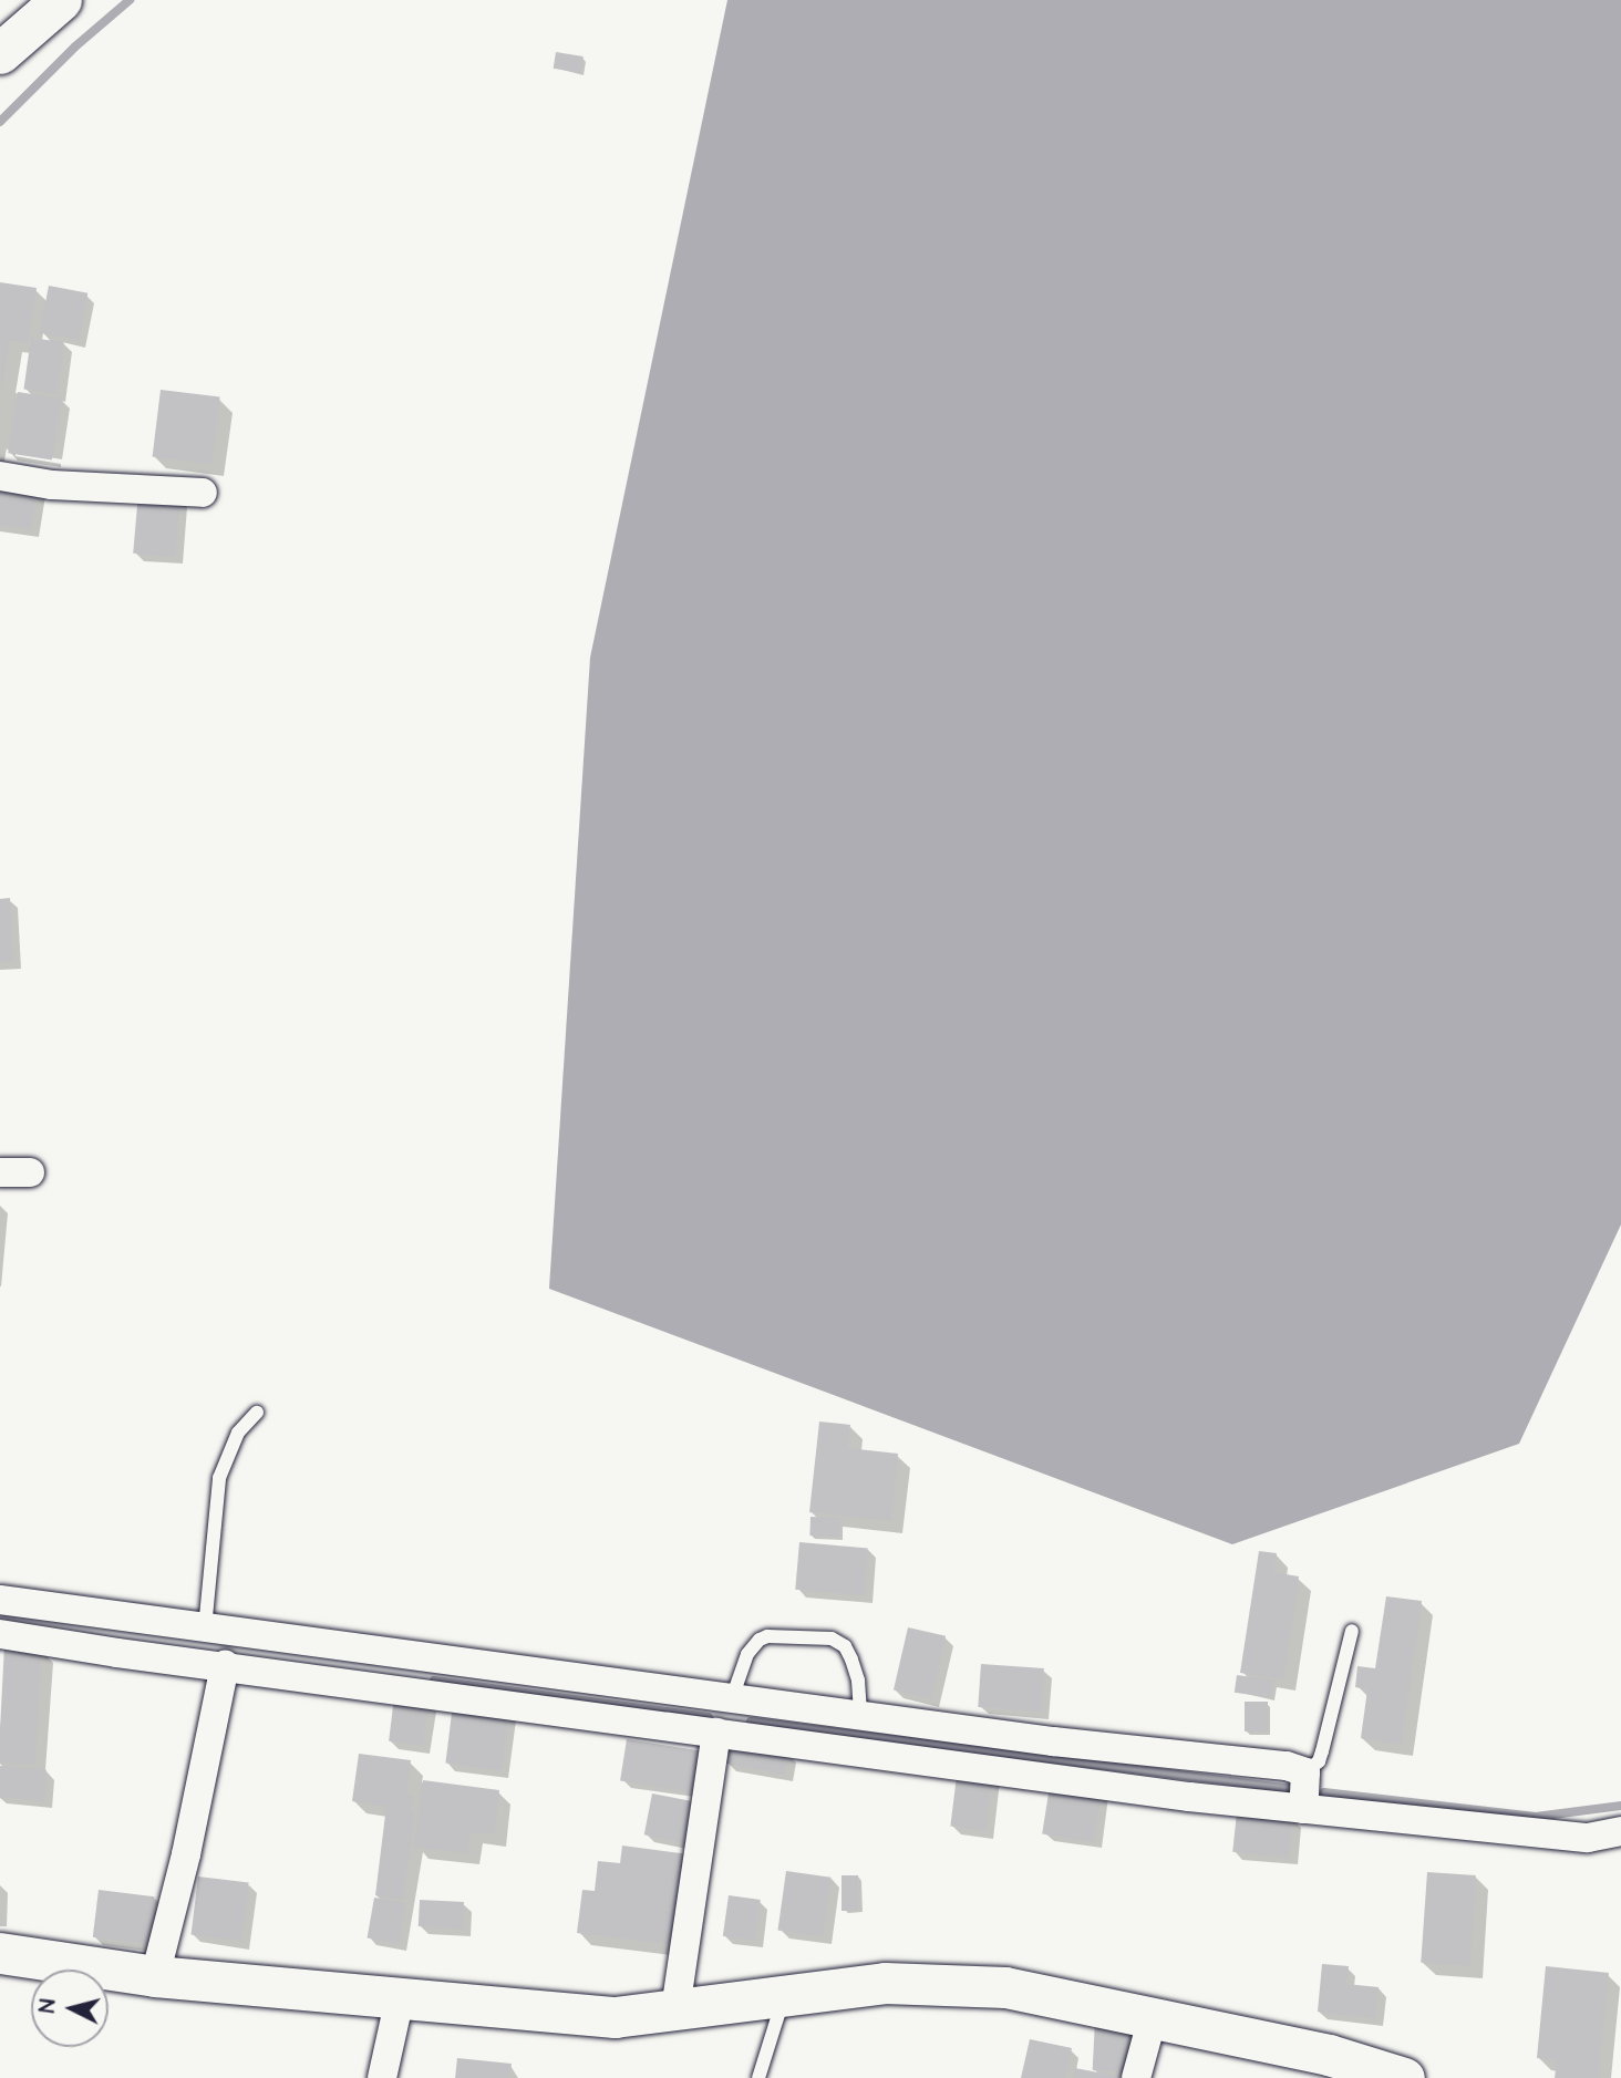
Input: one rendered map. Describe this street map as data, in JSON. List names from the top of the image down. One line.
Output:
{"north":"left"}
